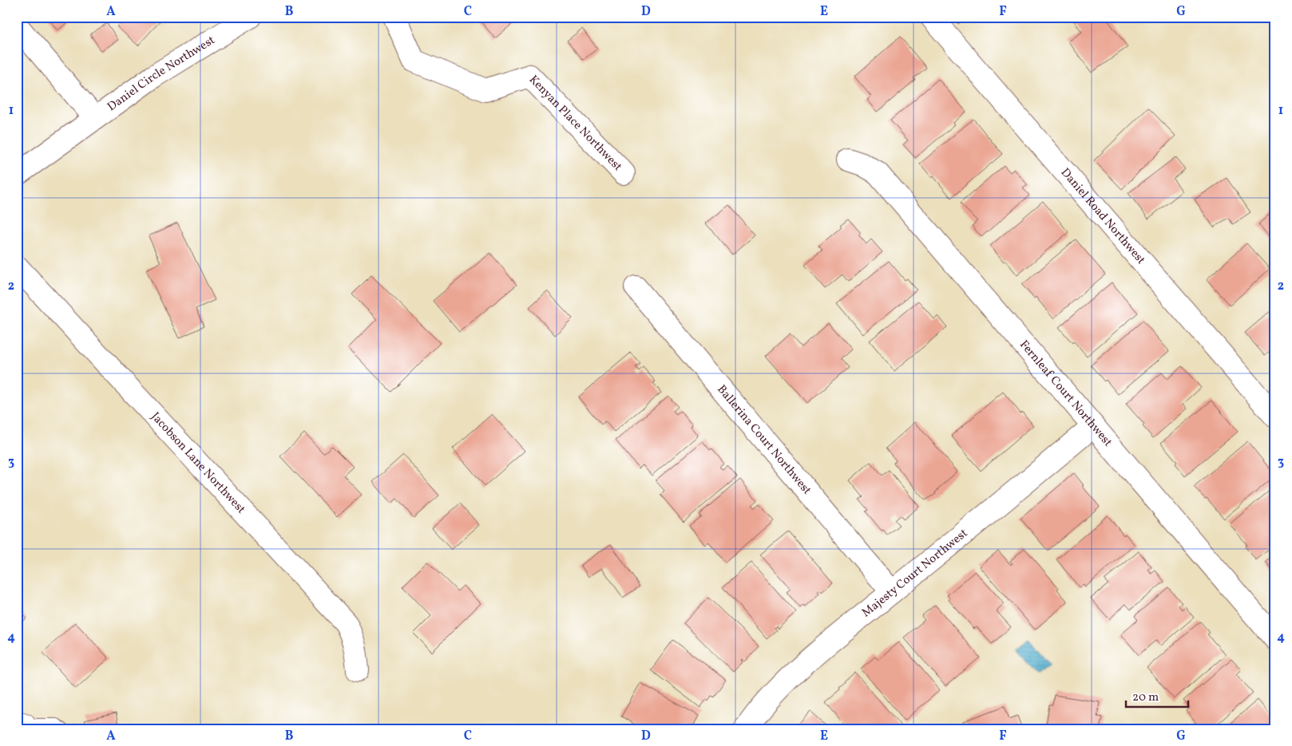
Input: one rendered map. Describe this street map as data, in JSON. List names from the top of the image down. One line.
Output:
{"streets":{"street":["Daniel Circle Northwest","Kenyan Place Northwest","Daniel Road Northwest","Fernleaf Court Northwest","Ballerina Court Northwest","Jacobson Lane Northwest","Majesty Court Northwest"]},"crossings":[["Fernleaf Court Northwest","Majesty Court Northwest"],["Ballerina Court Northwest","Majesty Court Northwest"]],"scale_bar":"20 m","grid":{"columns":["A","B","C","D","E","F","G"],"rows":["1","2","3","4"]}}
